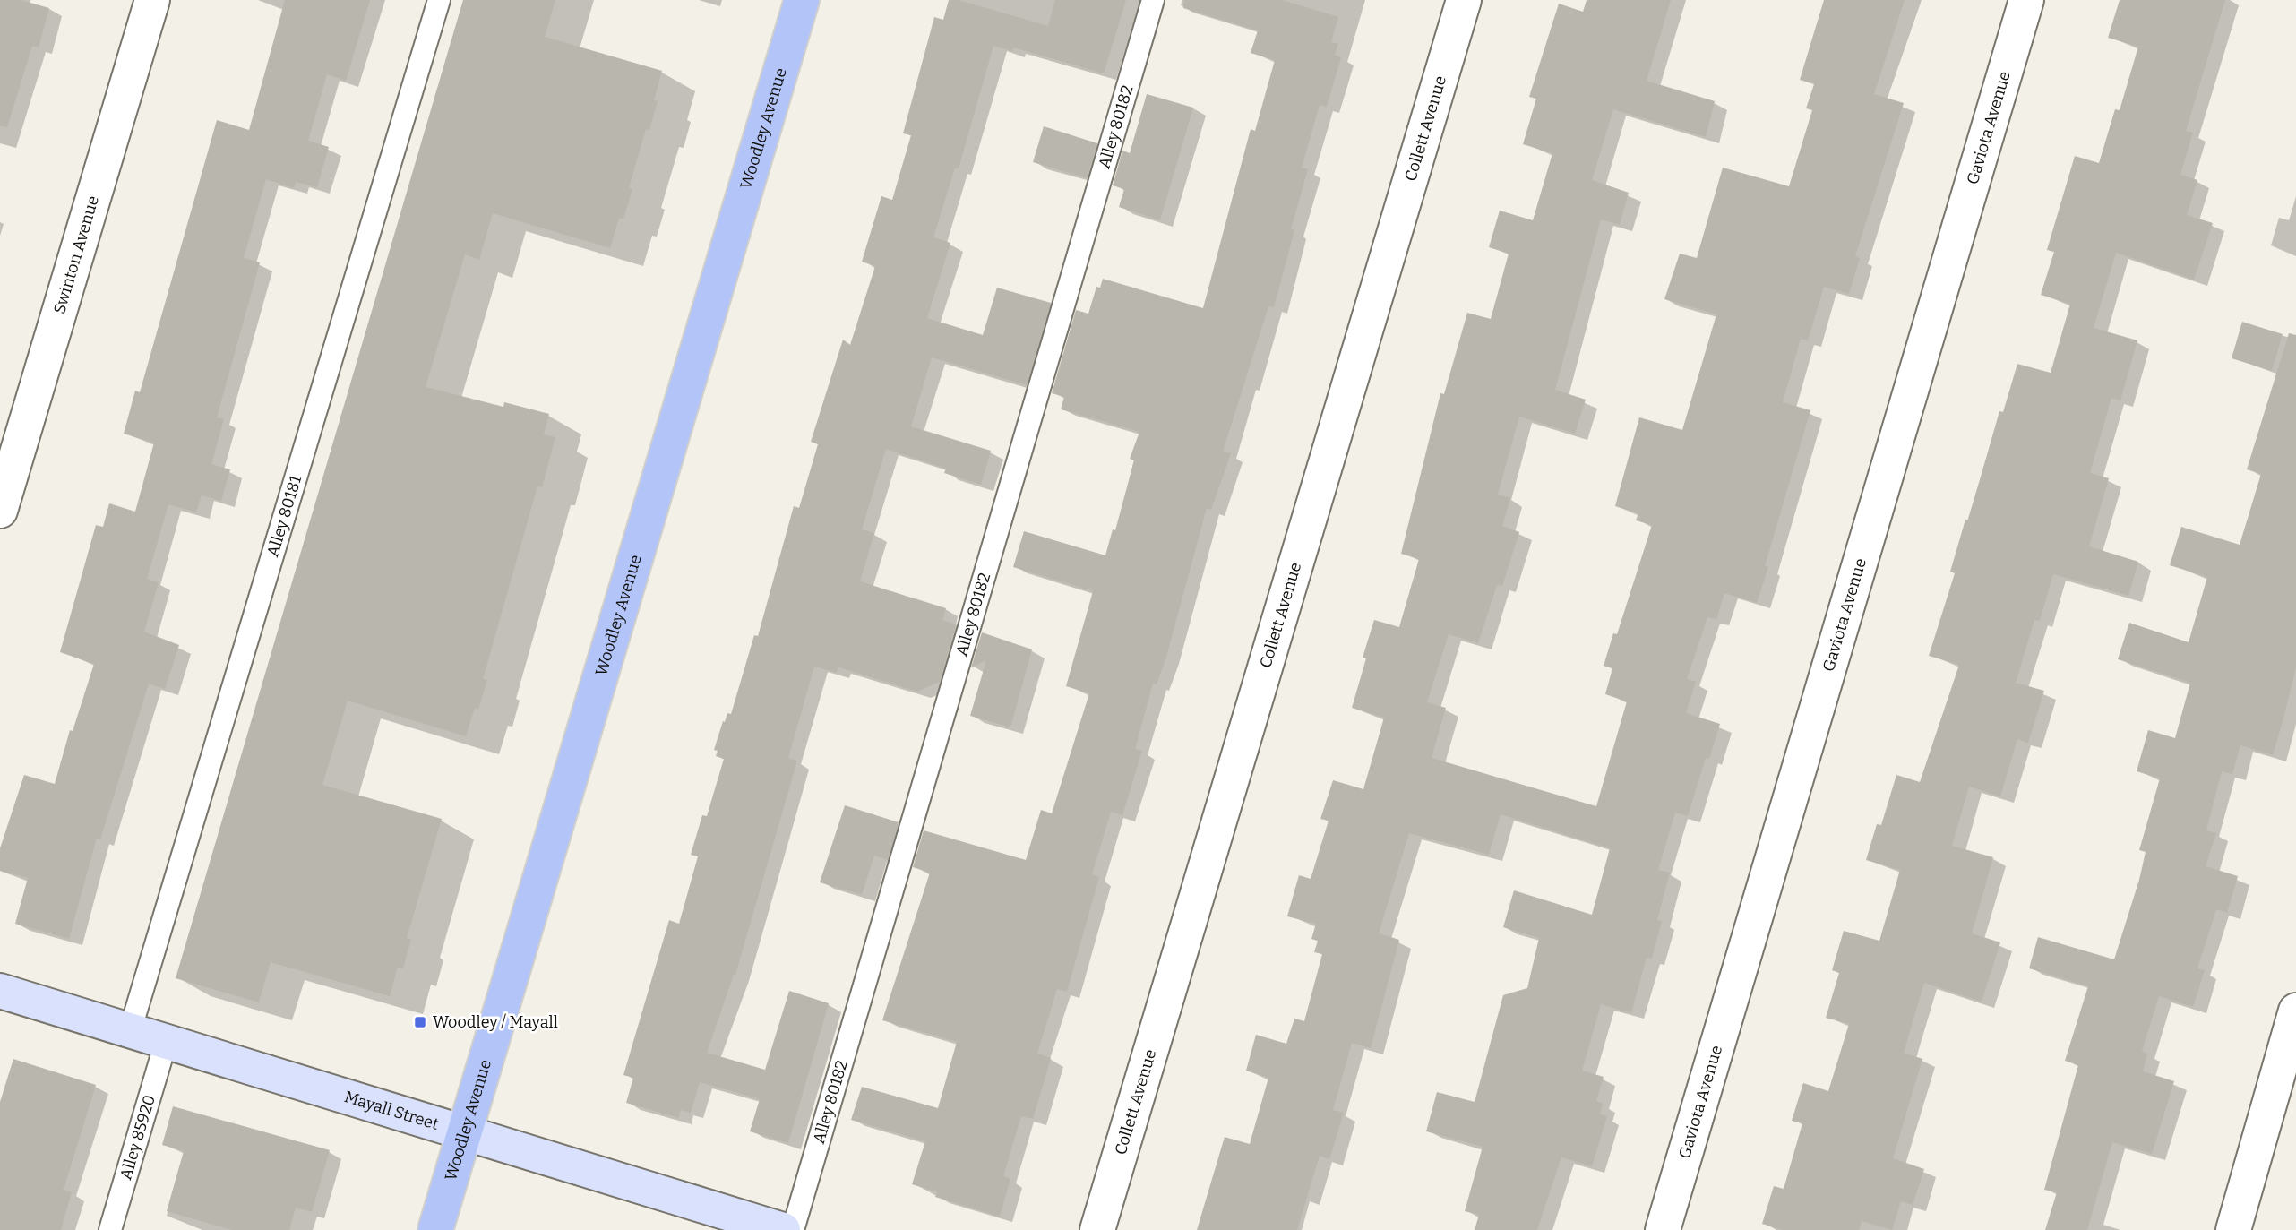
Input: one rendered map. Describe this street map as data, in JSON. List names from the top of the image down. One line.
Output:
{"streets":{"main road":["Woodley Avenue"],"street":["Collett Avenue","Gaviota Avenue","Swinton Avenue","Mayall Street"],"lane":["Alley 80182","Alley 80181","Alley 85920"]},"crossings":[["Woodley Avenue","Mayall Street"],["Alley 80181","Mayall Street"],["Mayall Street","Alley 85920"]],"places":{"transit":["Woodley / Mayall"]}}
